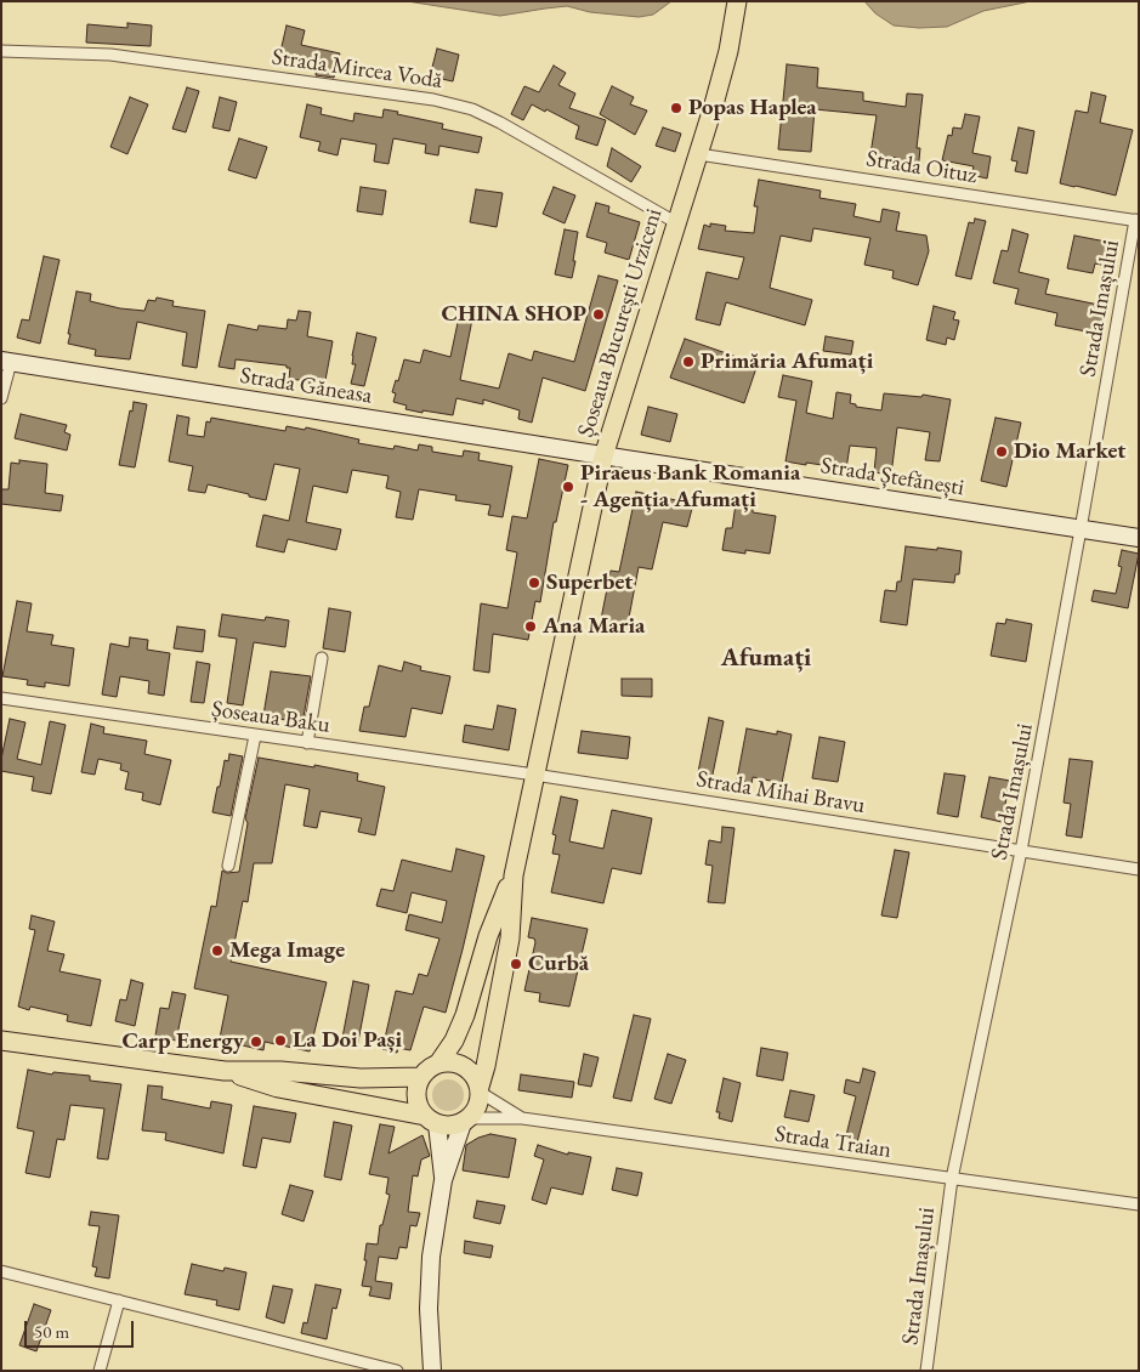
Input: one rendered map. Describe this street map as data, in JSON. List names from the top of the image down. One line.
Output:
{"streets":{"highway":["Șoseaua București Urziceni"],"main road":["Strada Găneasa","Strada Ștefănești"],"street":["Strada Mircea Vodă","Strada Oituz","Strada Imașului","Șoseaua Baku","Strada Mihai Bravu","Strada Traian"]},"crossings":[["Strada Mircea Vodă","Șoseaua București Urziceni"],["Strada Oituz","Strada Imașului"],["Strada Oituz","Șoseaua București Urziceni"],["Strada Imașului","Strada Ștefănești"],["Strada Imașului","Strada Mihai Bravu"],["Strada Imașului","Strada Traian"],["Șoseaua București Urziceni","Strada Găneasa"],["Șoseaua București Urziceni","Strada Ștefănești"],["Șoseaua București Urziceni","Șoseaua Baku"],["Șoseaua București Urziceni","Strada Mihai Bravu"],["Șoseaua București Urziceni","Strada Traian"],["Strada Găneasa","Strada Ștefănești"],["Șoseaua Baku","Strada Mihai Bravu"]],"districts":["Afumați"],"places":["Popas Haplea","CHINA SHOP","Primăria Afumați","Dio Market","Piraeus Bank Romania - Agenția Afumați","Superbet","Ana Maria","Mega Image","Curbă","La Doi Pași","Carp Energy"],"scale_bar":"50 m"}
